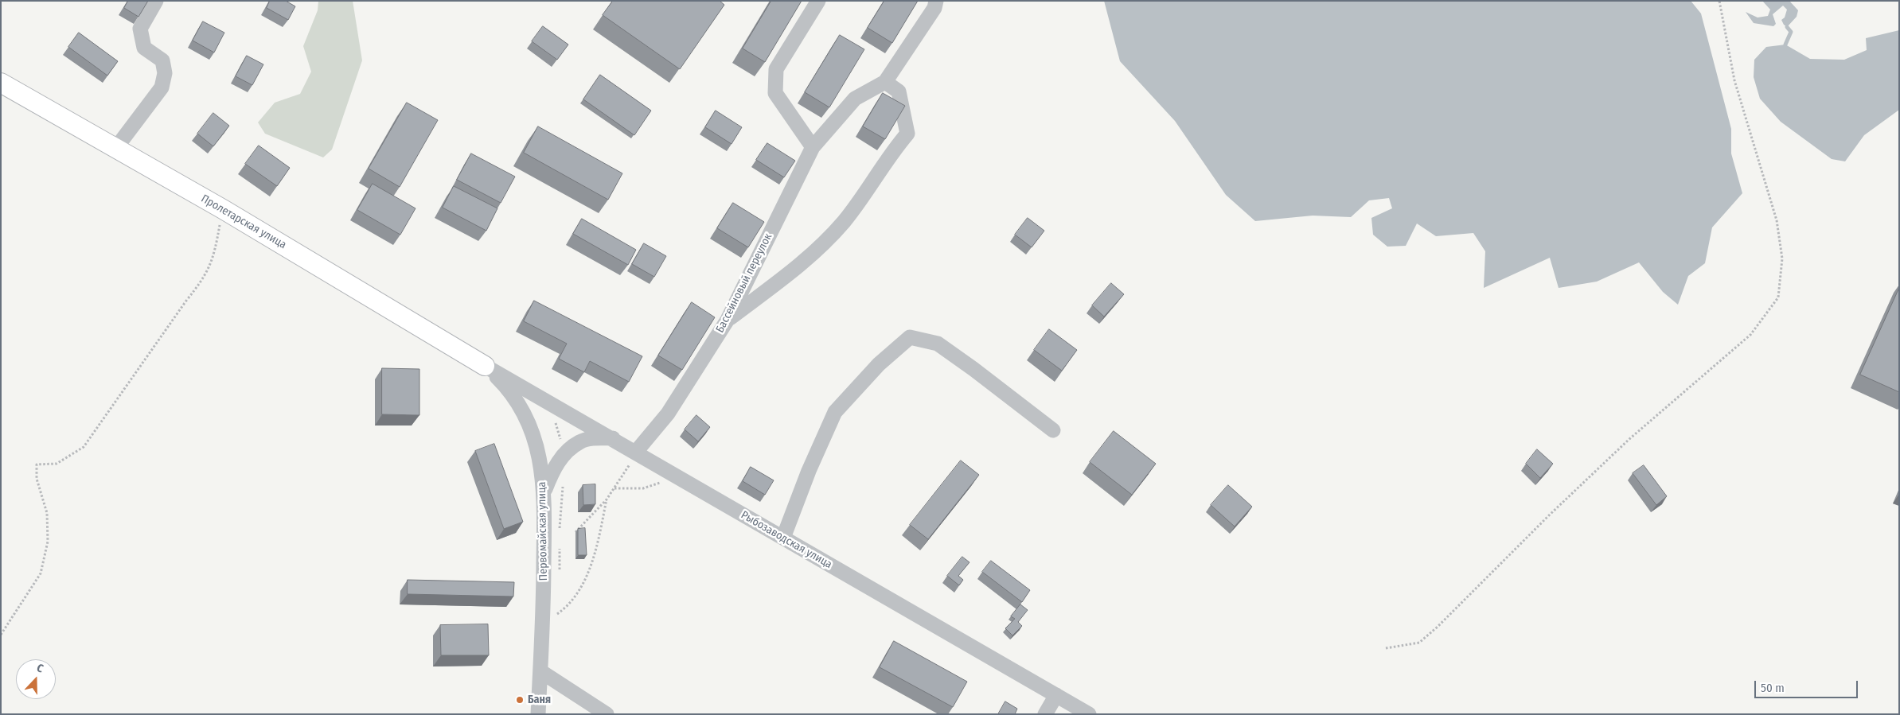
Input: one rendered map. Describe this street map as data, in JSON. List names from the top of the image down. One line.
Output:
{"streets":{"main road":["Пролетарская улица"],"street":["Бассейновый переулок","Первомайская улица","Рыбозаводская улица"]},"crossings":[["Пролетарская улица","Первомайская улица"],["Пролетарская улица","Рыбозаводская улица"],["Бассейновый переулок","Рыбозаводская улица"],["Первомайская улица","Рыбозаводская улица"]],"places":["Баня"],"scale_bar":"50 m","north":"top"}
